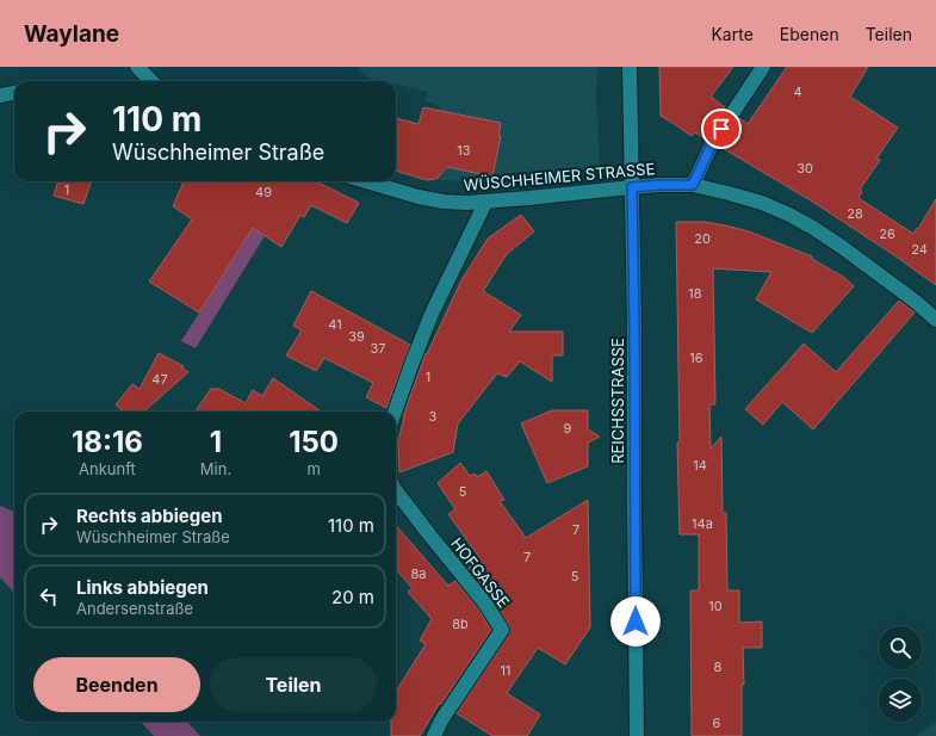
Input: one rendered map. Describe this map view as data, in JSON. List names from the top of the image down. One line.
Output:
{"streets":{"street":["WÜSCHHEIMER STRASSE","REICHSSTRASSE","HOFGASSE"]},"crossings":[["WÜSCHHEIMER STRASSE","REICHSSTRASSE"]],"house_numbers":["4","13","30","1","49","28","26","20","24","18","41","39","37","16","1","47","3","9","14","5","14a","7","7","8a","5","10","8b","8","11","6"],"page":{"header":"Waylane","nav":["Karte","Ebenen","Teilen"],"turn":["110 m","Wüschheimer Straße"],"eta":["18:16","Ankunft","1","Min.","150","m"],"list":[{"name":"Rechts abbiegen","note":"Wüschheimer Straße","value":"110 m"},{"name":"Links abbiegen","note":"Andersenstraße","value":"20 m"}],"buttons":["Beenden","Teilen"]}}
